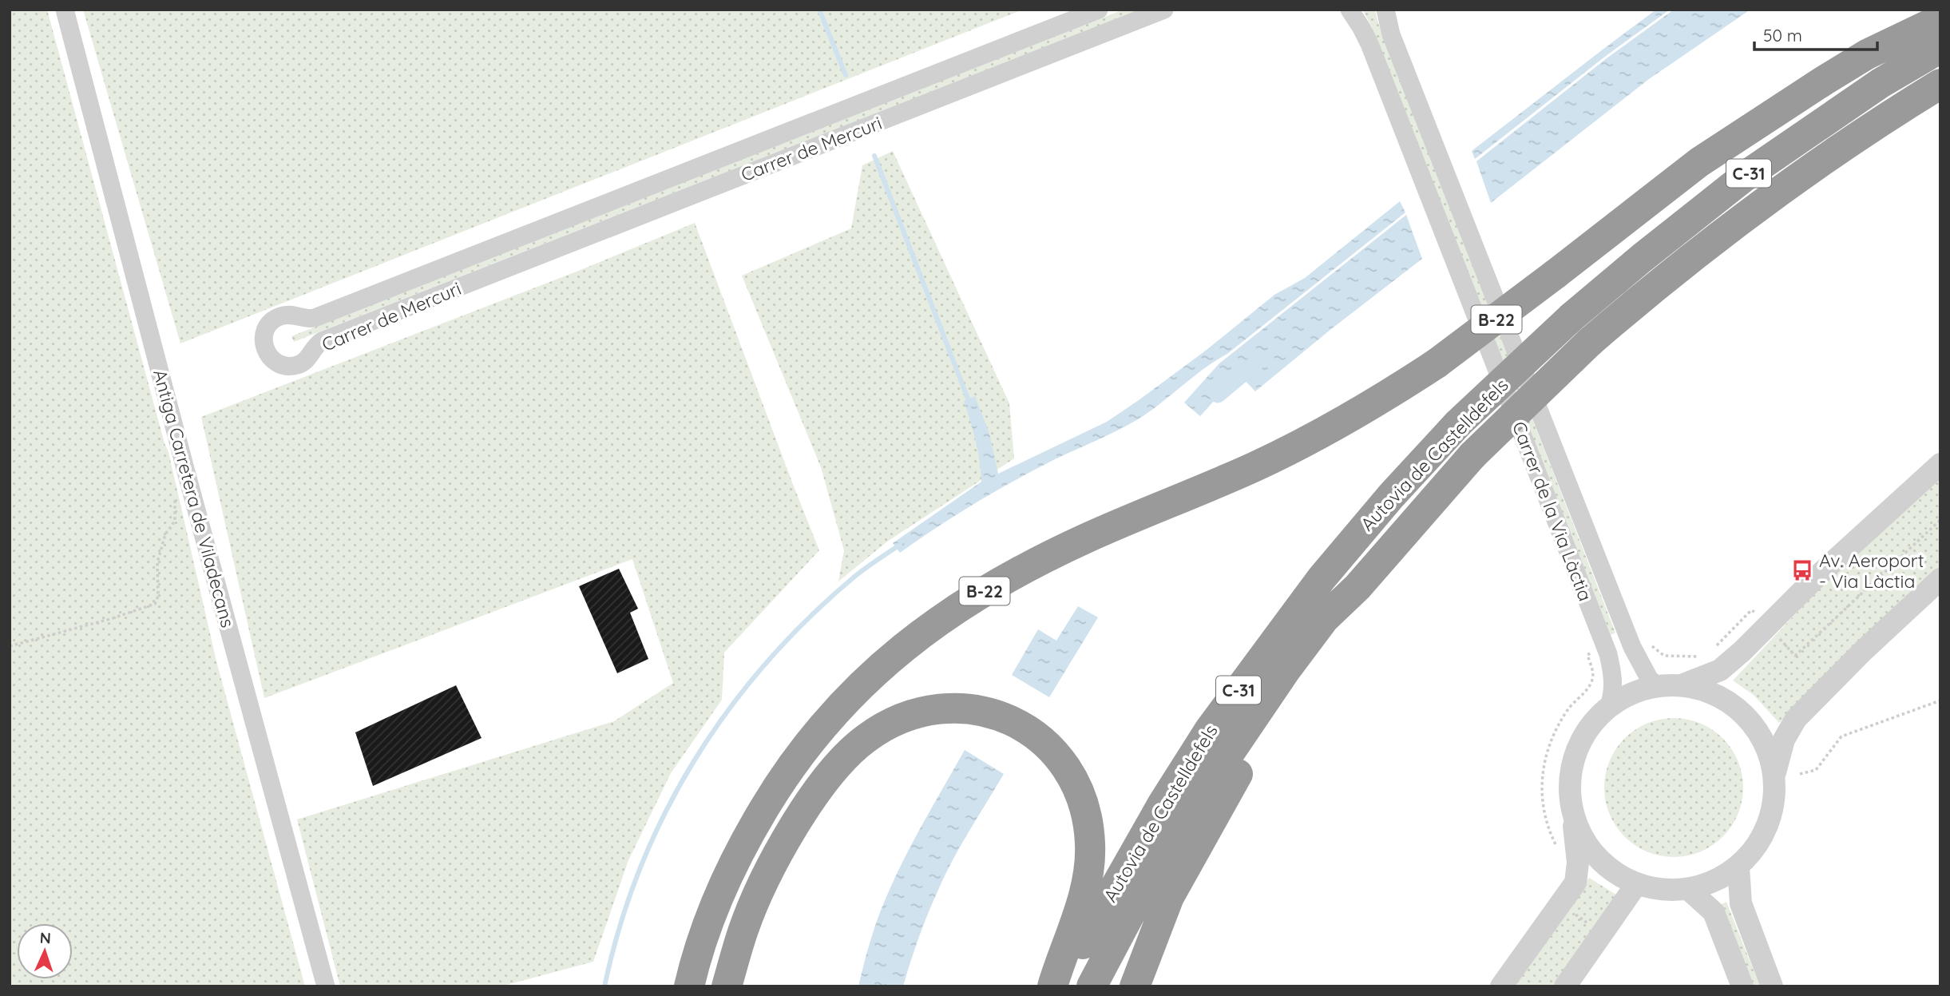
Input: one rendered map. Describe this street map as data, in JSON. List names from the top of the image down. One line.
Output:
{"streets":{"highway":["C-31","B-22","Autovia de Castelldefels"],"street":["Carrer de Mercuri","Antiga Carretera de Viladecans","Carrer de la Via Làctia"]},"places":{"bus stop":["Av. Aeroport - Via Làctia"]},"scale_bar":"50 m","north":"top"}
